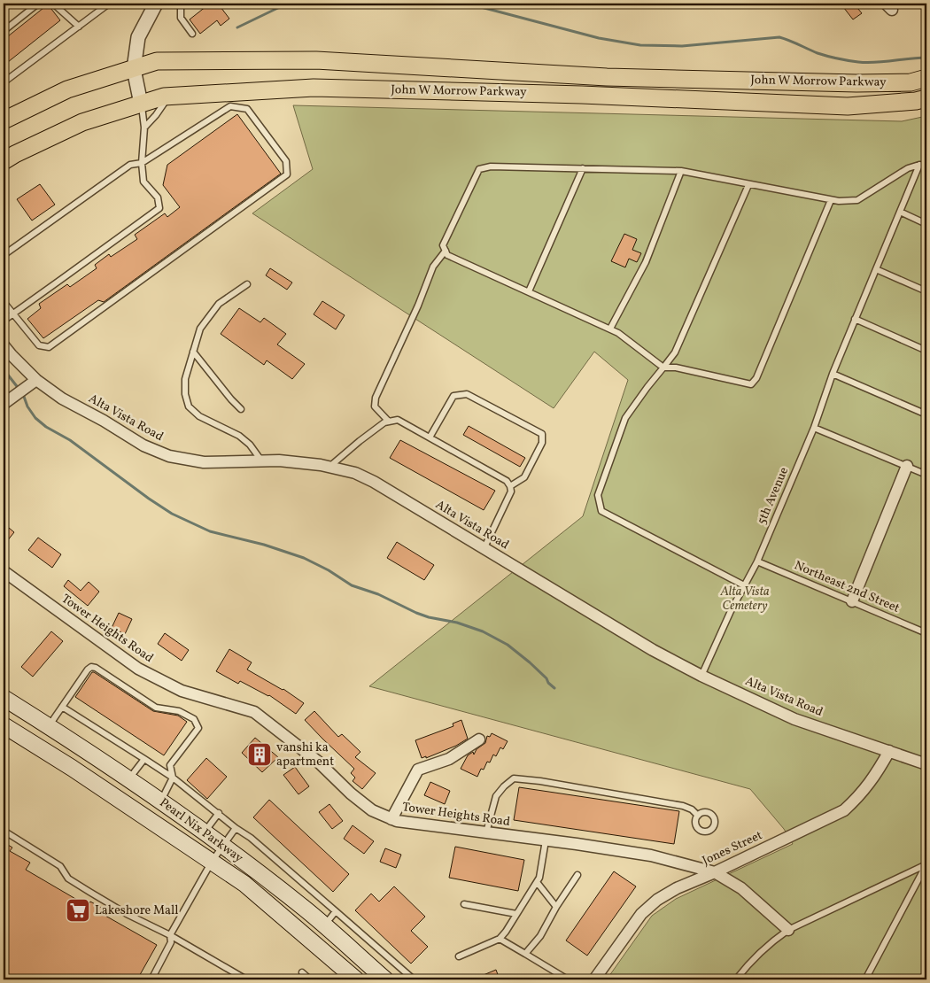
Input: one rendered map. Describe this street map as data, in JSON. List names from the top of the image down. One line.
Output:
{"streets":{"main road":["John W Morrow Parkway","Pearl Nix Parkway"],"street":["Alta Vista Road","Tower Heights Road","Jones Street"],"lane":["5th Avenue","Northeast 2nd Street"]},"crossings":[["Alta Vista Road","5th Avenue"],["Alta Vista Road","Jones Street"],["5th Avenue","Northeast 2nd Street"],["Tower Heights Road","Jones Street"]],"parks":["Alta Vista Cemetery"],"places":{"building":["vanshi ka apartment"],"supermarket":["Lakeshore Mall"]}}
